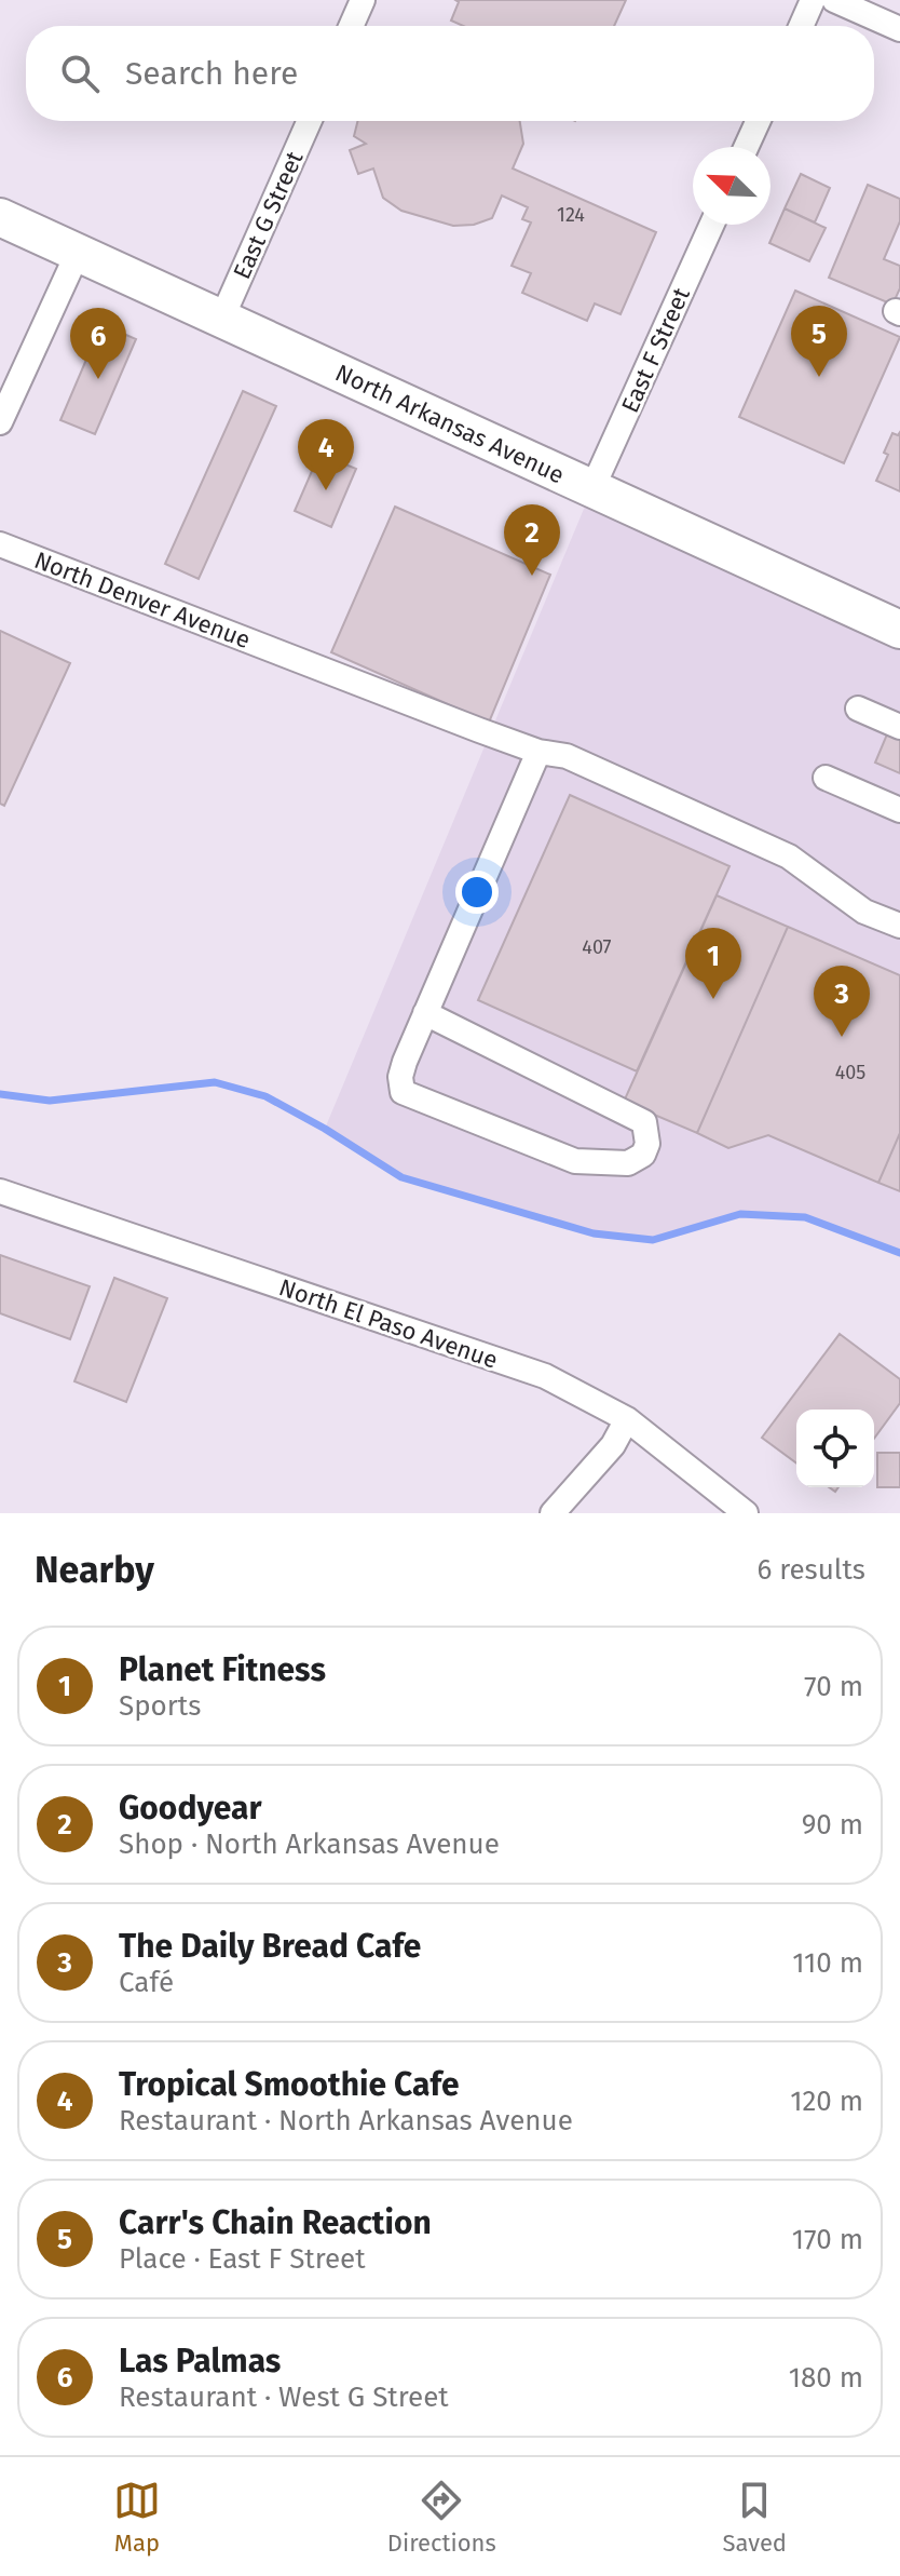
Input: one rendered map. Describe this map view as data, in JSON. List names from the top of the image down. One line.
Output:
{"streets":{"highway":["North Arkansas Avenue"],"street":["East G Street","East F Street","North Denver Avenue","North El Paso Avenue"]},"crossings":[["East G Street","North Arkansas Avenue"],["East F Street","North Arkansas Avenue"]],"house_numbers":["124","407","405"],"north":"top left","page":{"search":"Search here","pins":["5","6","4","2","1","3"],"heading":["Nearby","6 results"],"list":[{"mark":"1","name":"Planet Fitness","note":"Sports","value":"70 m"},{"mark":"2","name":"Goodyear","note":"Shop · North Arkansas Avenue","value":"90 m"},{"mark":"3","name":"The Daily Bread Cafe","note":"Café","value":"110 m"},{"mark":"4","name":"Tropical Smoothie Cafe","note":"Restaurant · North Arkansas Avenue","value":"120 m"},{"mark":"5","name":"Carr's Chain Reaction","note":"Place · East F Street","value":"170 m"},{"mark":"6","name":"Las Palmas","note":"Restaurant · West G Street","value":"180 m"}],"nav":["Map","Directions","Saved"]}}
